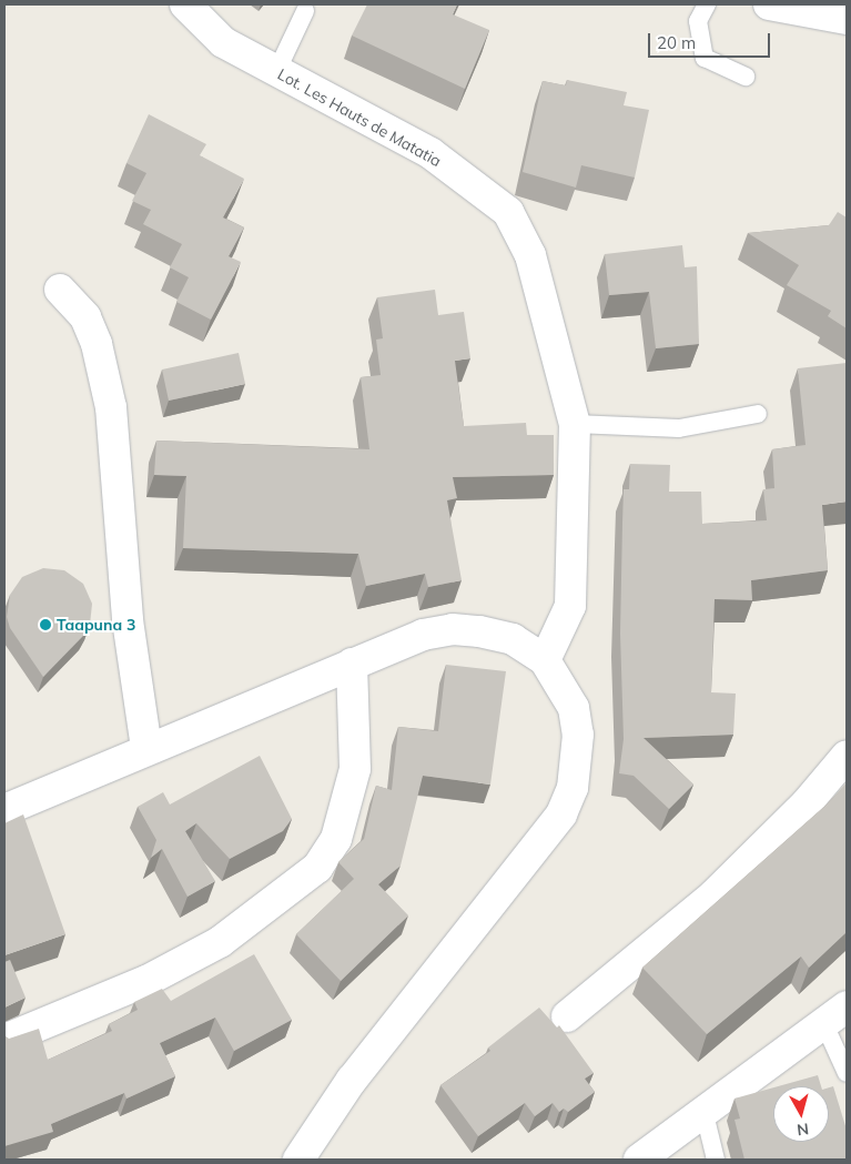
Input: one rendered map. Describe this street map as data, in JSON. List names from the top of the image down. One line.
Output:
{"streets":{"street":["Lot. Les Hauts de Matatia"]},"places":["Taapuna 3"],"scale_bar":"20 m","north":"bottom"}
